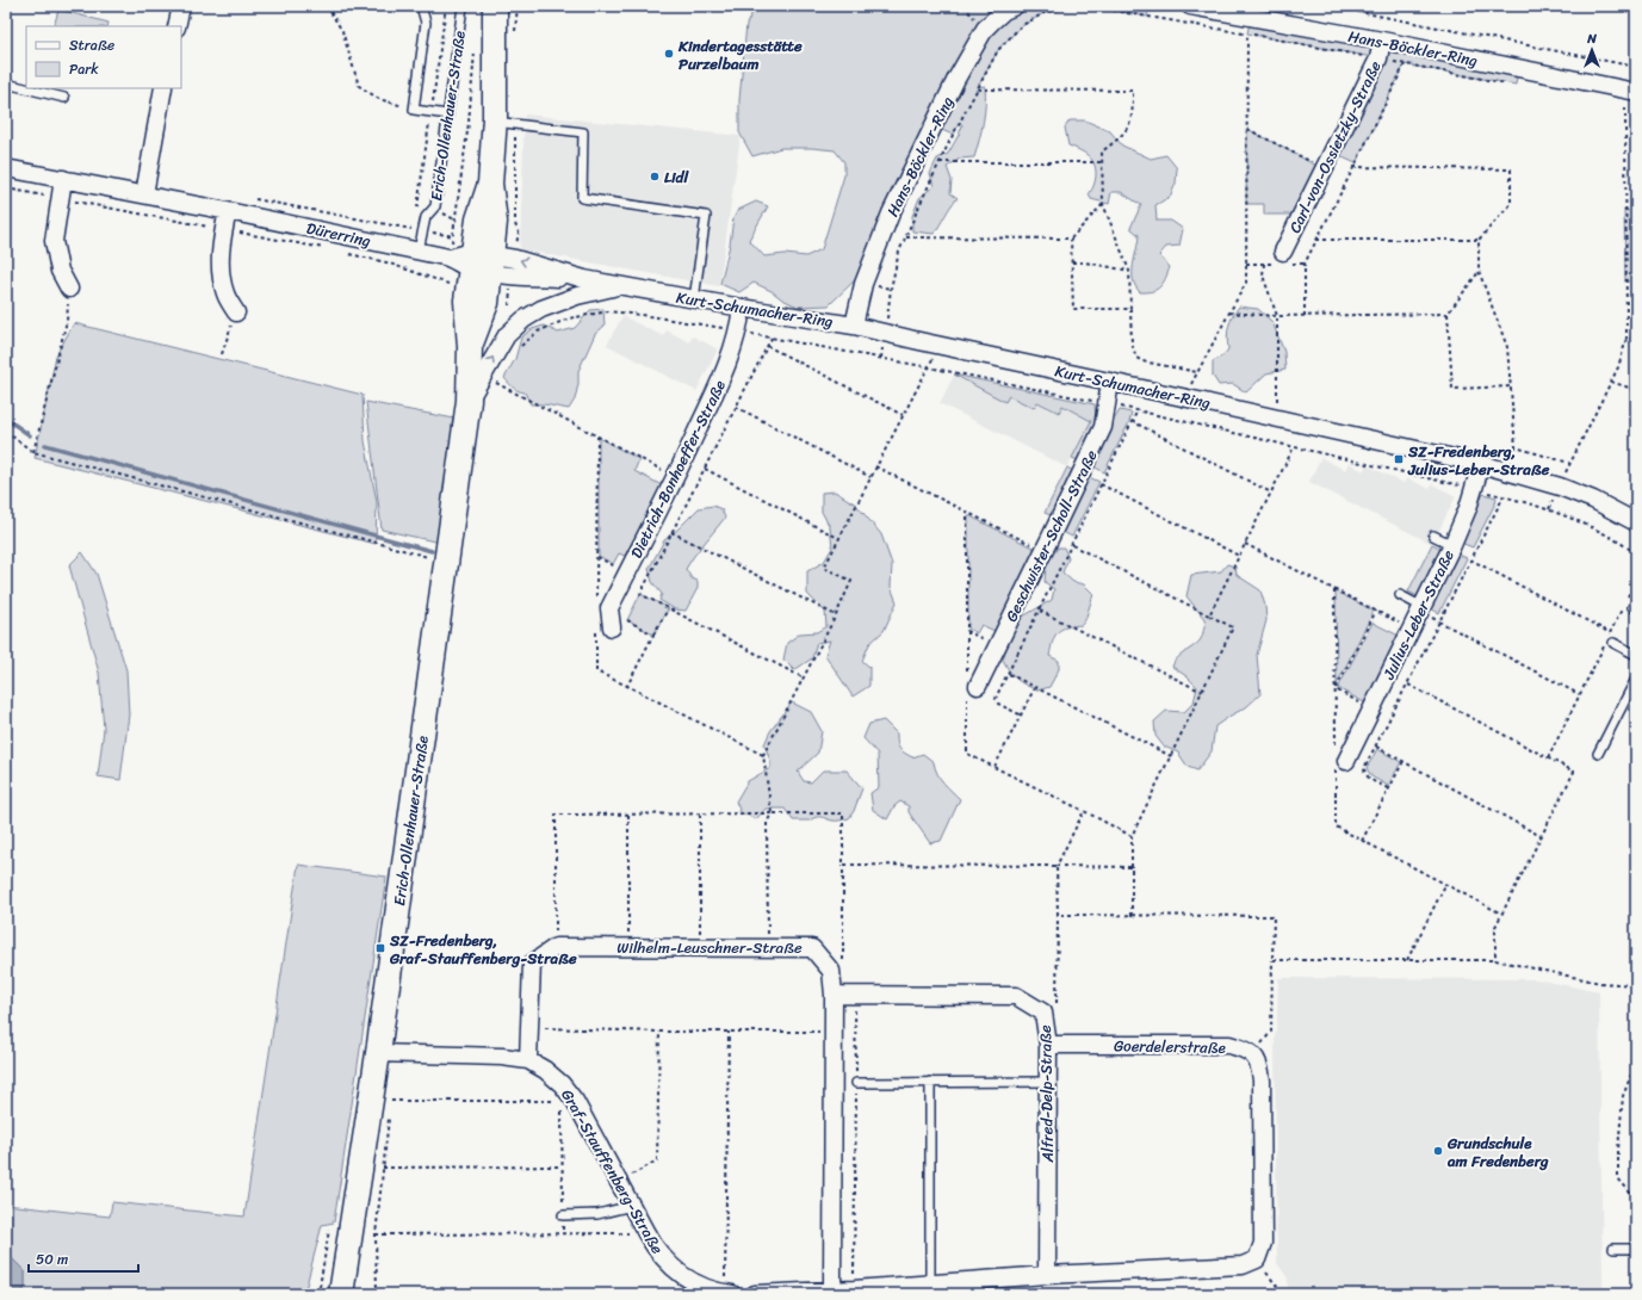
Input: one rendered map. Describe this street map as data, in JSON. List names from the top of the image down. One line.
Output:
{"streets":{"street":["Hans-Böckler-Ring","Erich-Ollenhauer-Straße","Carl-von-Ossietzky-Straße","Dürerring","Kurt-Schumacher-Ring","Dietrich-Bonhoeffer-Straße","Geschwister-Scholl-Straße","Julius-Leber-Straße","Wilhelm-Leuschner-Straße","Goerdelerstraße","Alfred-Delp-Straße","Graf-Stauffenberg-Straße"]},"crossings":[["Hans-Böckler-Ring","Carl-von-Ossietzky-Straße"],["Hans-Böckler-Ring","Kurt-Schumacher-Ring"],["Erich-Ollenhauer-Straße","Dürerring"],["Erich-Ollenhauer-Straße","Kurt-Schumacher-Ring"],["Erich-Ollenhauer-Straße","Graf-Stauffenberg-Straße"],["Dürerring","Kurt-Schumacher-Ring"],["Kurt-Schumacher-Ring","Dietrich-Bonhoeffer-Straße"],["Kurt-Schumacher-Ring","Geschwister-Scholl-Straße"],["Kurt-Schumacher-Ring","Julius-Leber-Straße"],["Goerdelerstraße","Alfred-Delp-Straße"]],"places":{"other":["Kindertagesstätte Purzelbaum","Lidl","Grundschule am Fredenberg"],"transit":["SZ-Fredenberg, Julius-Leber-Straße","SZ-Fredenberg, Graf-Stauffenberg-Straße"]},"legend":["Straße","Park"],"scale_bar":"50 m","north":"top"}
